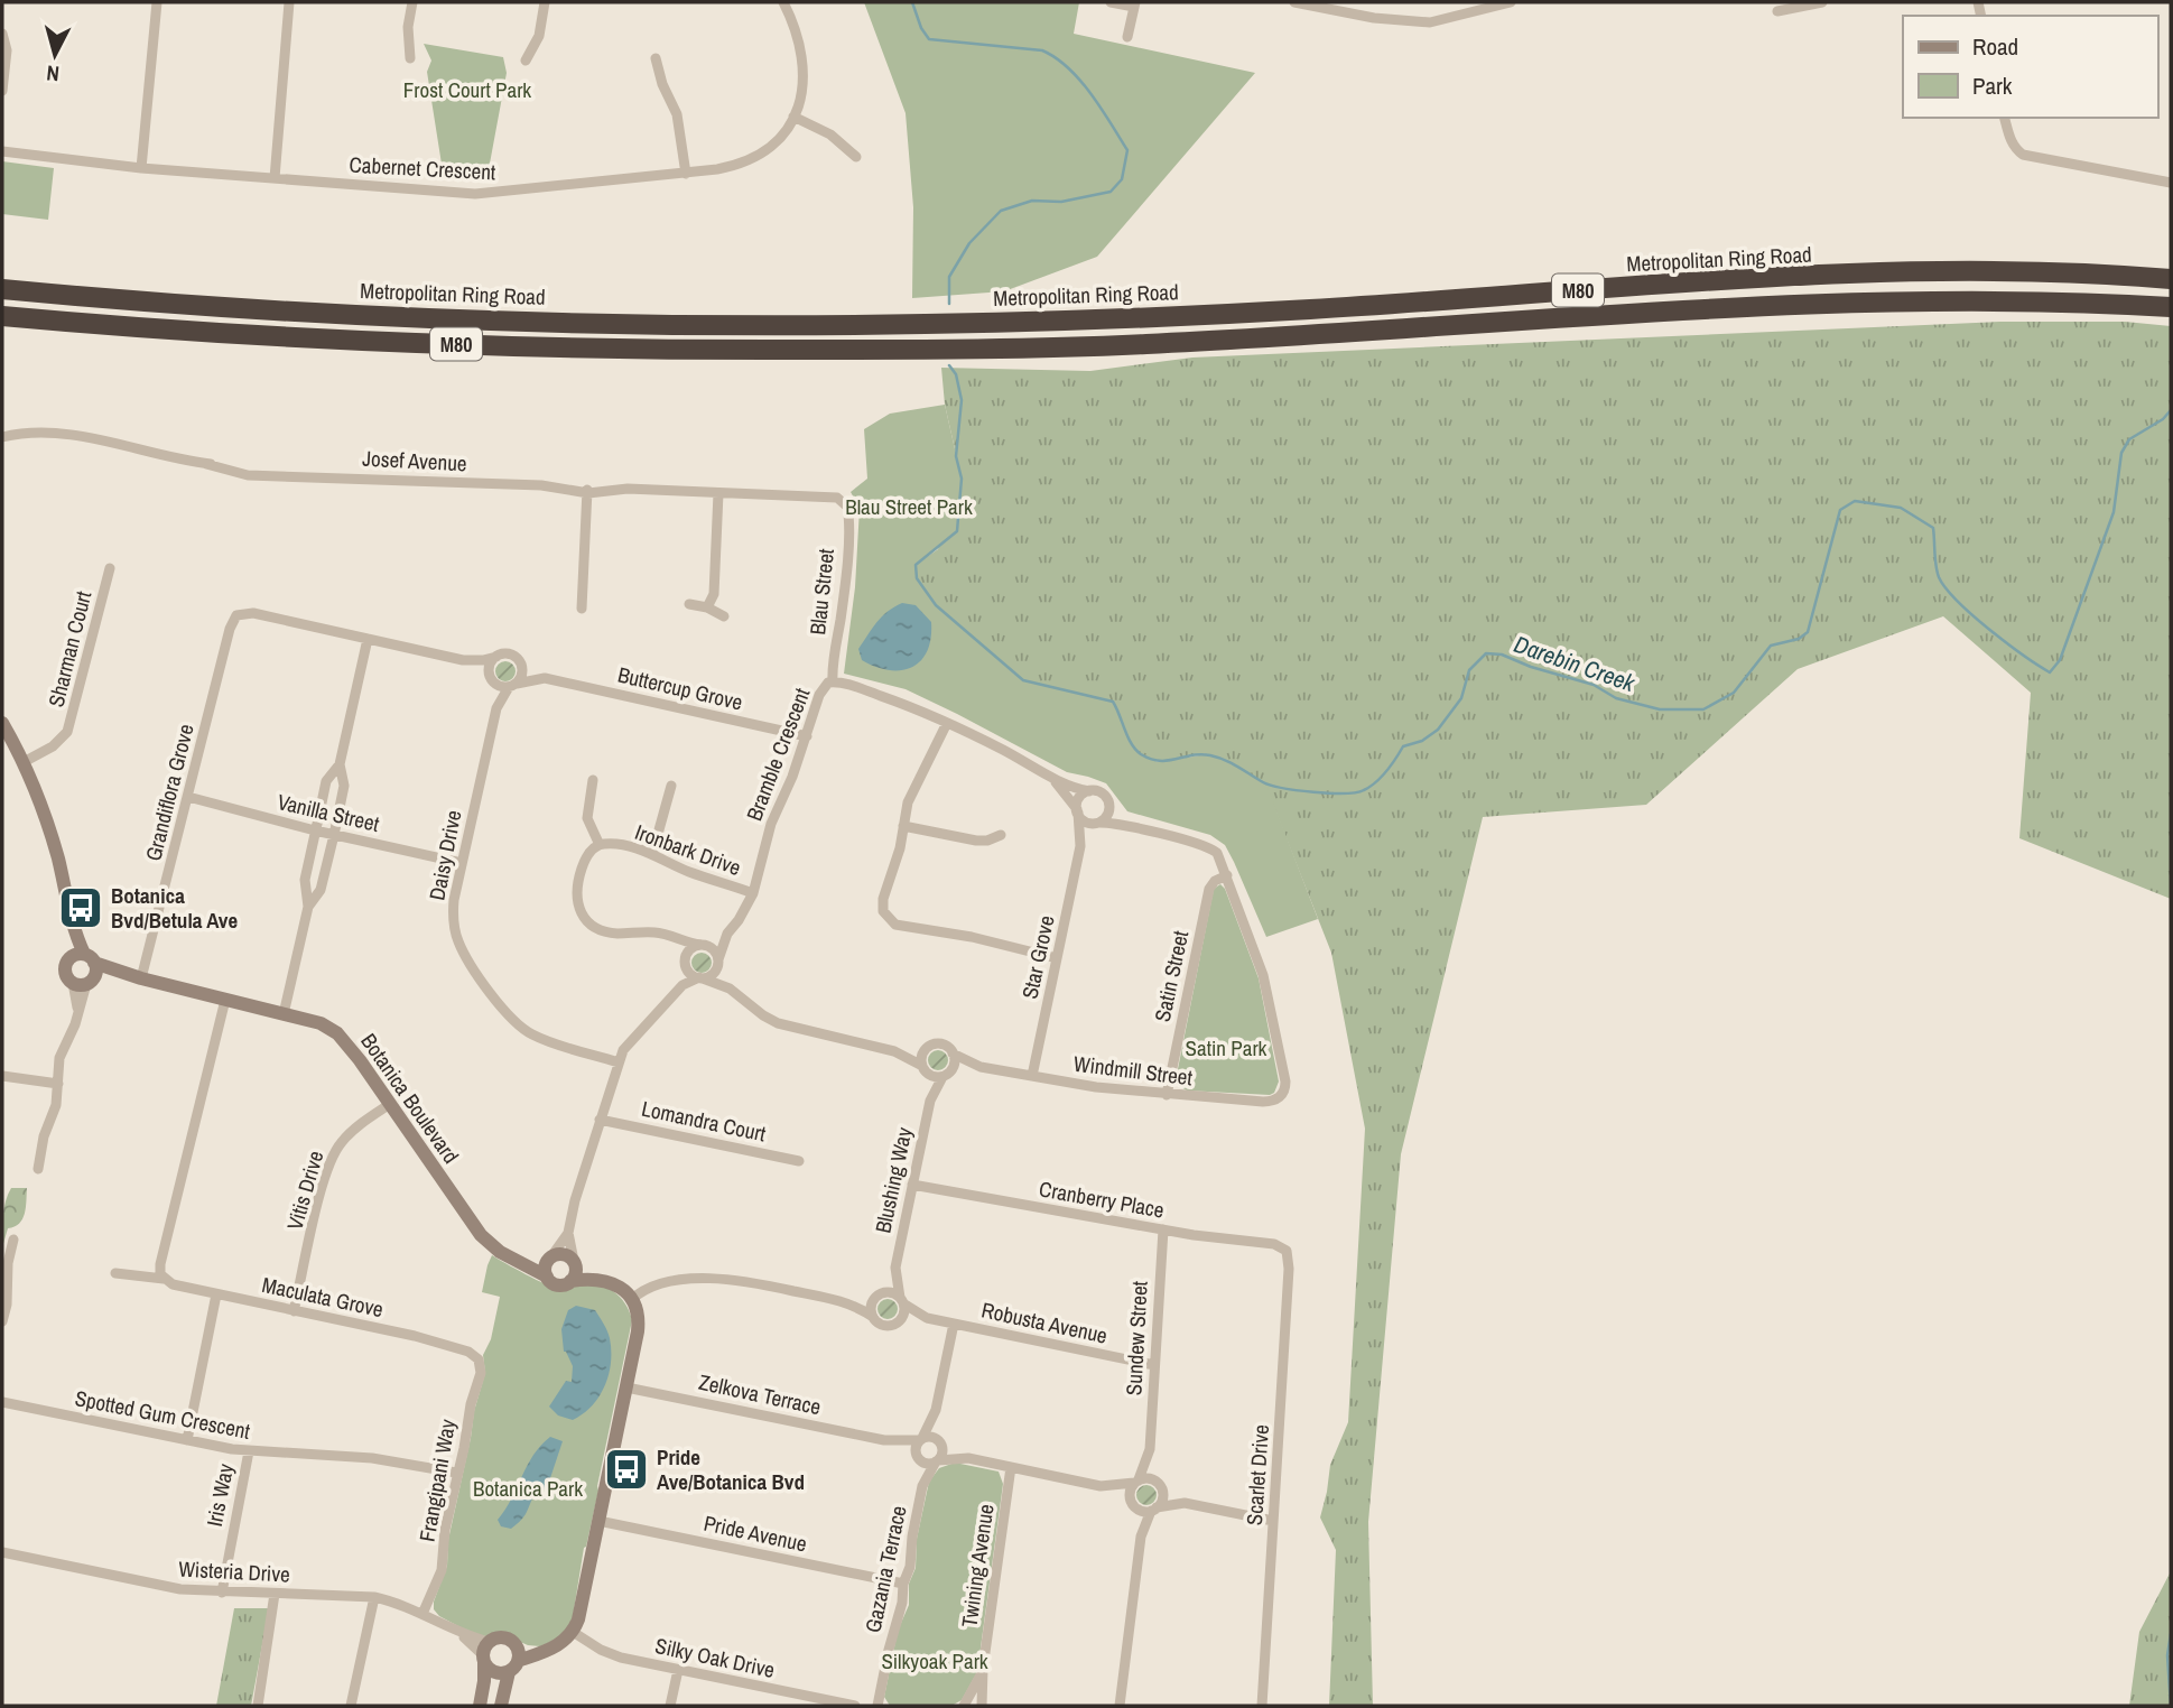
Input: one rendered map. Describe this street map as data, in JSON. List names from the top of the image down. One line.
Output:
{"streets":{"highway":["Metropolitan Ring Road","M80"],"street":["Cabernet Crescent","Josef Avenue","Blau Street","Sharman Court","Buttercup Grove","Bramble Crescent","Grandiflora Grove","Vanilla Street","Ironbark Drive","Daisy Drive","Star Grove","Satin Street","Windmill Street","Botanica Boulevard","Lomandra Court","Blushing Way","Vitis Drive","Cranberry Place","Maculata Grove","Robusta Avenue","Sundew Street","Zelkova Terrace","Spotted Gum Crescent","Scarlet Drive","Frangipani Way","Iris Way","Pride Avenue","Twining Avenue","Gazania Terrace","Wisteria Drive","Silky Oak Drive"]},"crossings":[["Josef Avenue","Blau Street"],["Blau Street","Bramble Crescent"],["Buttercup Grove","Bramble Crescent"],["Buttercup Grove","Daisy Drive"],["Bramble Crescent","Ironbark Drive"],["Bramble Crescent","Star Grove"],["Grandiflora Grove","Vanilla Street"],["Grandiflora Grove","Botanica Boulevard"],["Vanilla Street","Daisy Drive"],["Star Grove","Windmill Street"],["Satin Street","Windmill Street"],["Windmill Street","Blushing Way"],["Botanica Boulevard","Vitis Drive"],["Blushing Way","Cranberry Place"],["Blushing Way","Robusta Avenue"],["Vitis Drive","Maculata Grove"],["Cranberry Place","Sundew Street"],["Cranberry Place","Scarlet Drive"],["Maculata Grove","Frangipani Way"],["Robusta Avenue","Sundew Street"],["Zelkova Terrace","Gazania Terrace"],["Spotted Gum Crescent","Frangipani Way"],["Spotted Gum Crescent","Iris Way"],["Frangipani Way","Wisteria Drive"],["Iris Way","Wisteria Drive"],["Pride Avenue","Gazania Terrace"]],"water":["Darebin Creek"],"parks":["Frost Court Park","Blau Street Park","Satin Park","Botanica Park","Silkyoak Park"],"places":{"bus stop":["Botanica Bvd/Betula Ave","Pride Ave/Botanica Bvd"]},"legend":["Road","Park"],"north":"bottom"}
